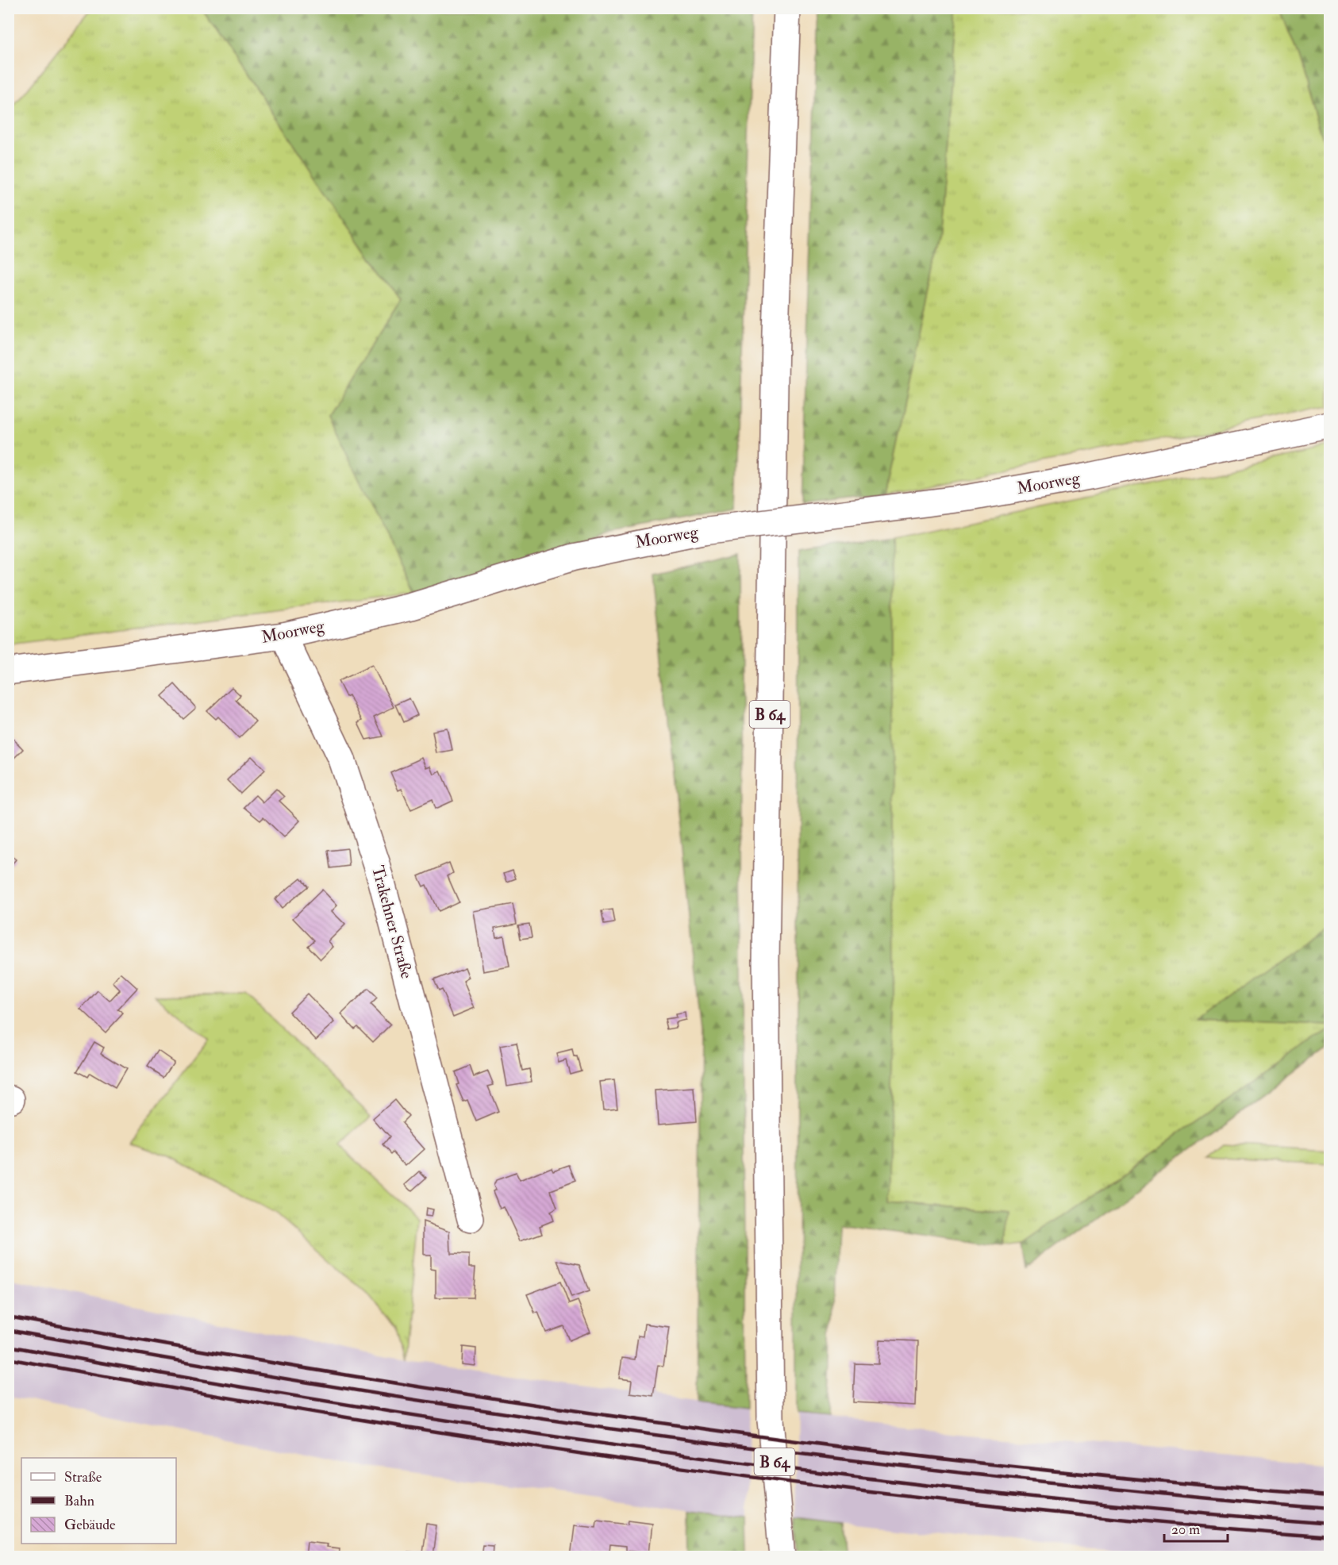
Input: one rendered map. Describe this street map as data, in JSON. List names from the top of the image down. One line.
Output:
{"streets":{"main road":["Moorweg","B 64","Trakehner Straße"]},"crossings":[["Moorweg","Trakehner Straße"]],"legend":["Straße","Bahn","Gebäude"],"scale_bar":"20 m"}
